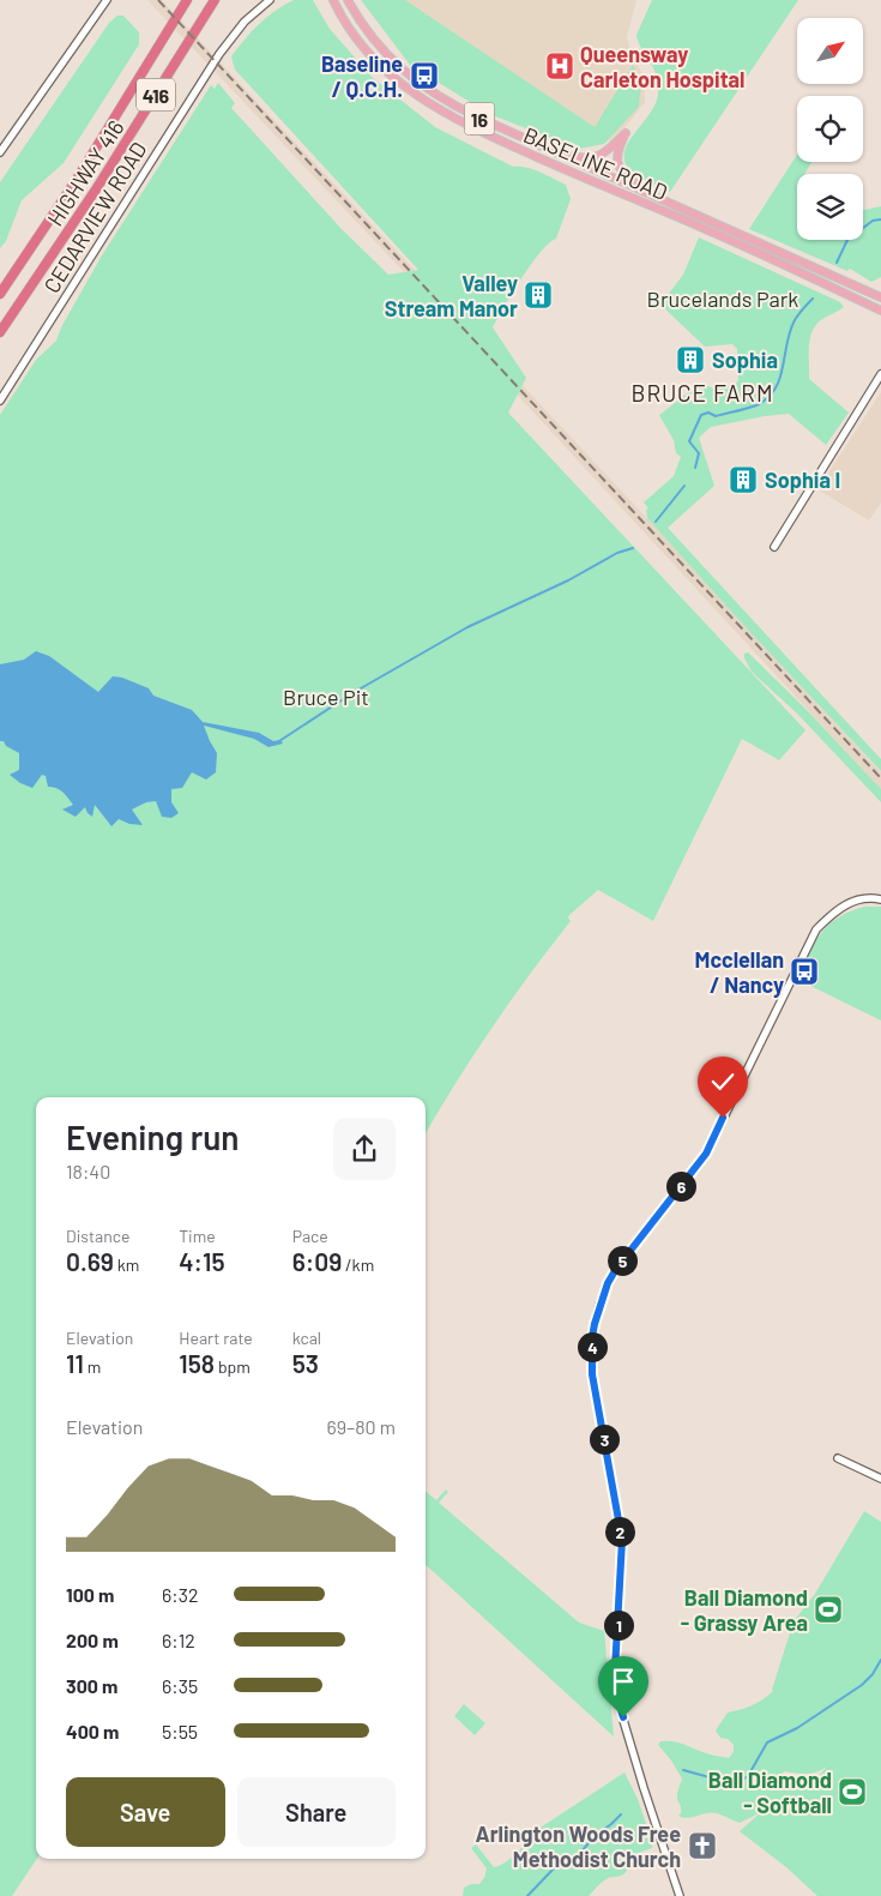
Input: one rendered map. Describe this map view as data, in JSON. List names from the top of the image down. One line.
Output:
{"streets":{"highway":["416","HIGHWAY 416"],"main road":["16","BASELINE ROAD"],"street":["CEDARVIEW ROAD"]},"districts":["BRUCE FARM"],"parks":["Brucelands Park","Bruce Pit"],"places":{"hospital":["Queensway Carleton Hospital"],"bus stop":["Baseline / Q.C.H.","Mcclellan / Nancy"],"building":["Valley Stream Manor","Sophia","Sophia I"],"sports":["Ball Diamond - Grassy Area","Ball Diamond - Softball"],"church":["Arlington Woods Free Methodist Church"]},"north":"top right","page":{"heading":["Evening run","18:40"],"pins":["6","5","4","3","2","1"],"stats":[["Distance","0.69 km"],["Time","4:15"],["Pace","6:09 /km"],["Elevation","11 m"],["Heart rate","158 bpm"],["kcal","53"]],"chart":["Elevation","69–80 m"],"list":[{"name":"100 m","note":"6:32"},{"name":"200 m","note":"6:12"},{"name":"300 m","note":"6:35"},{"name":"400 m","note":"5:55"}],"buttons":["Save","Share"]}}
